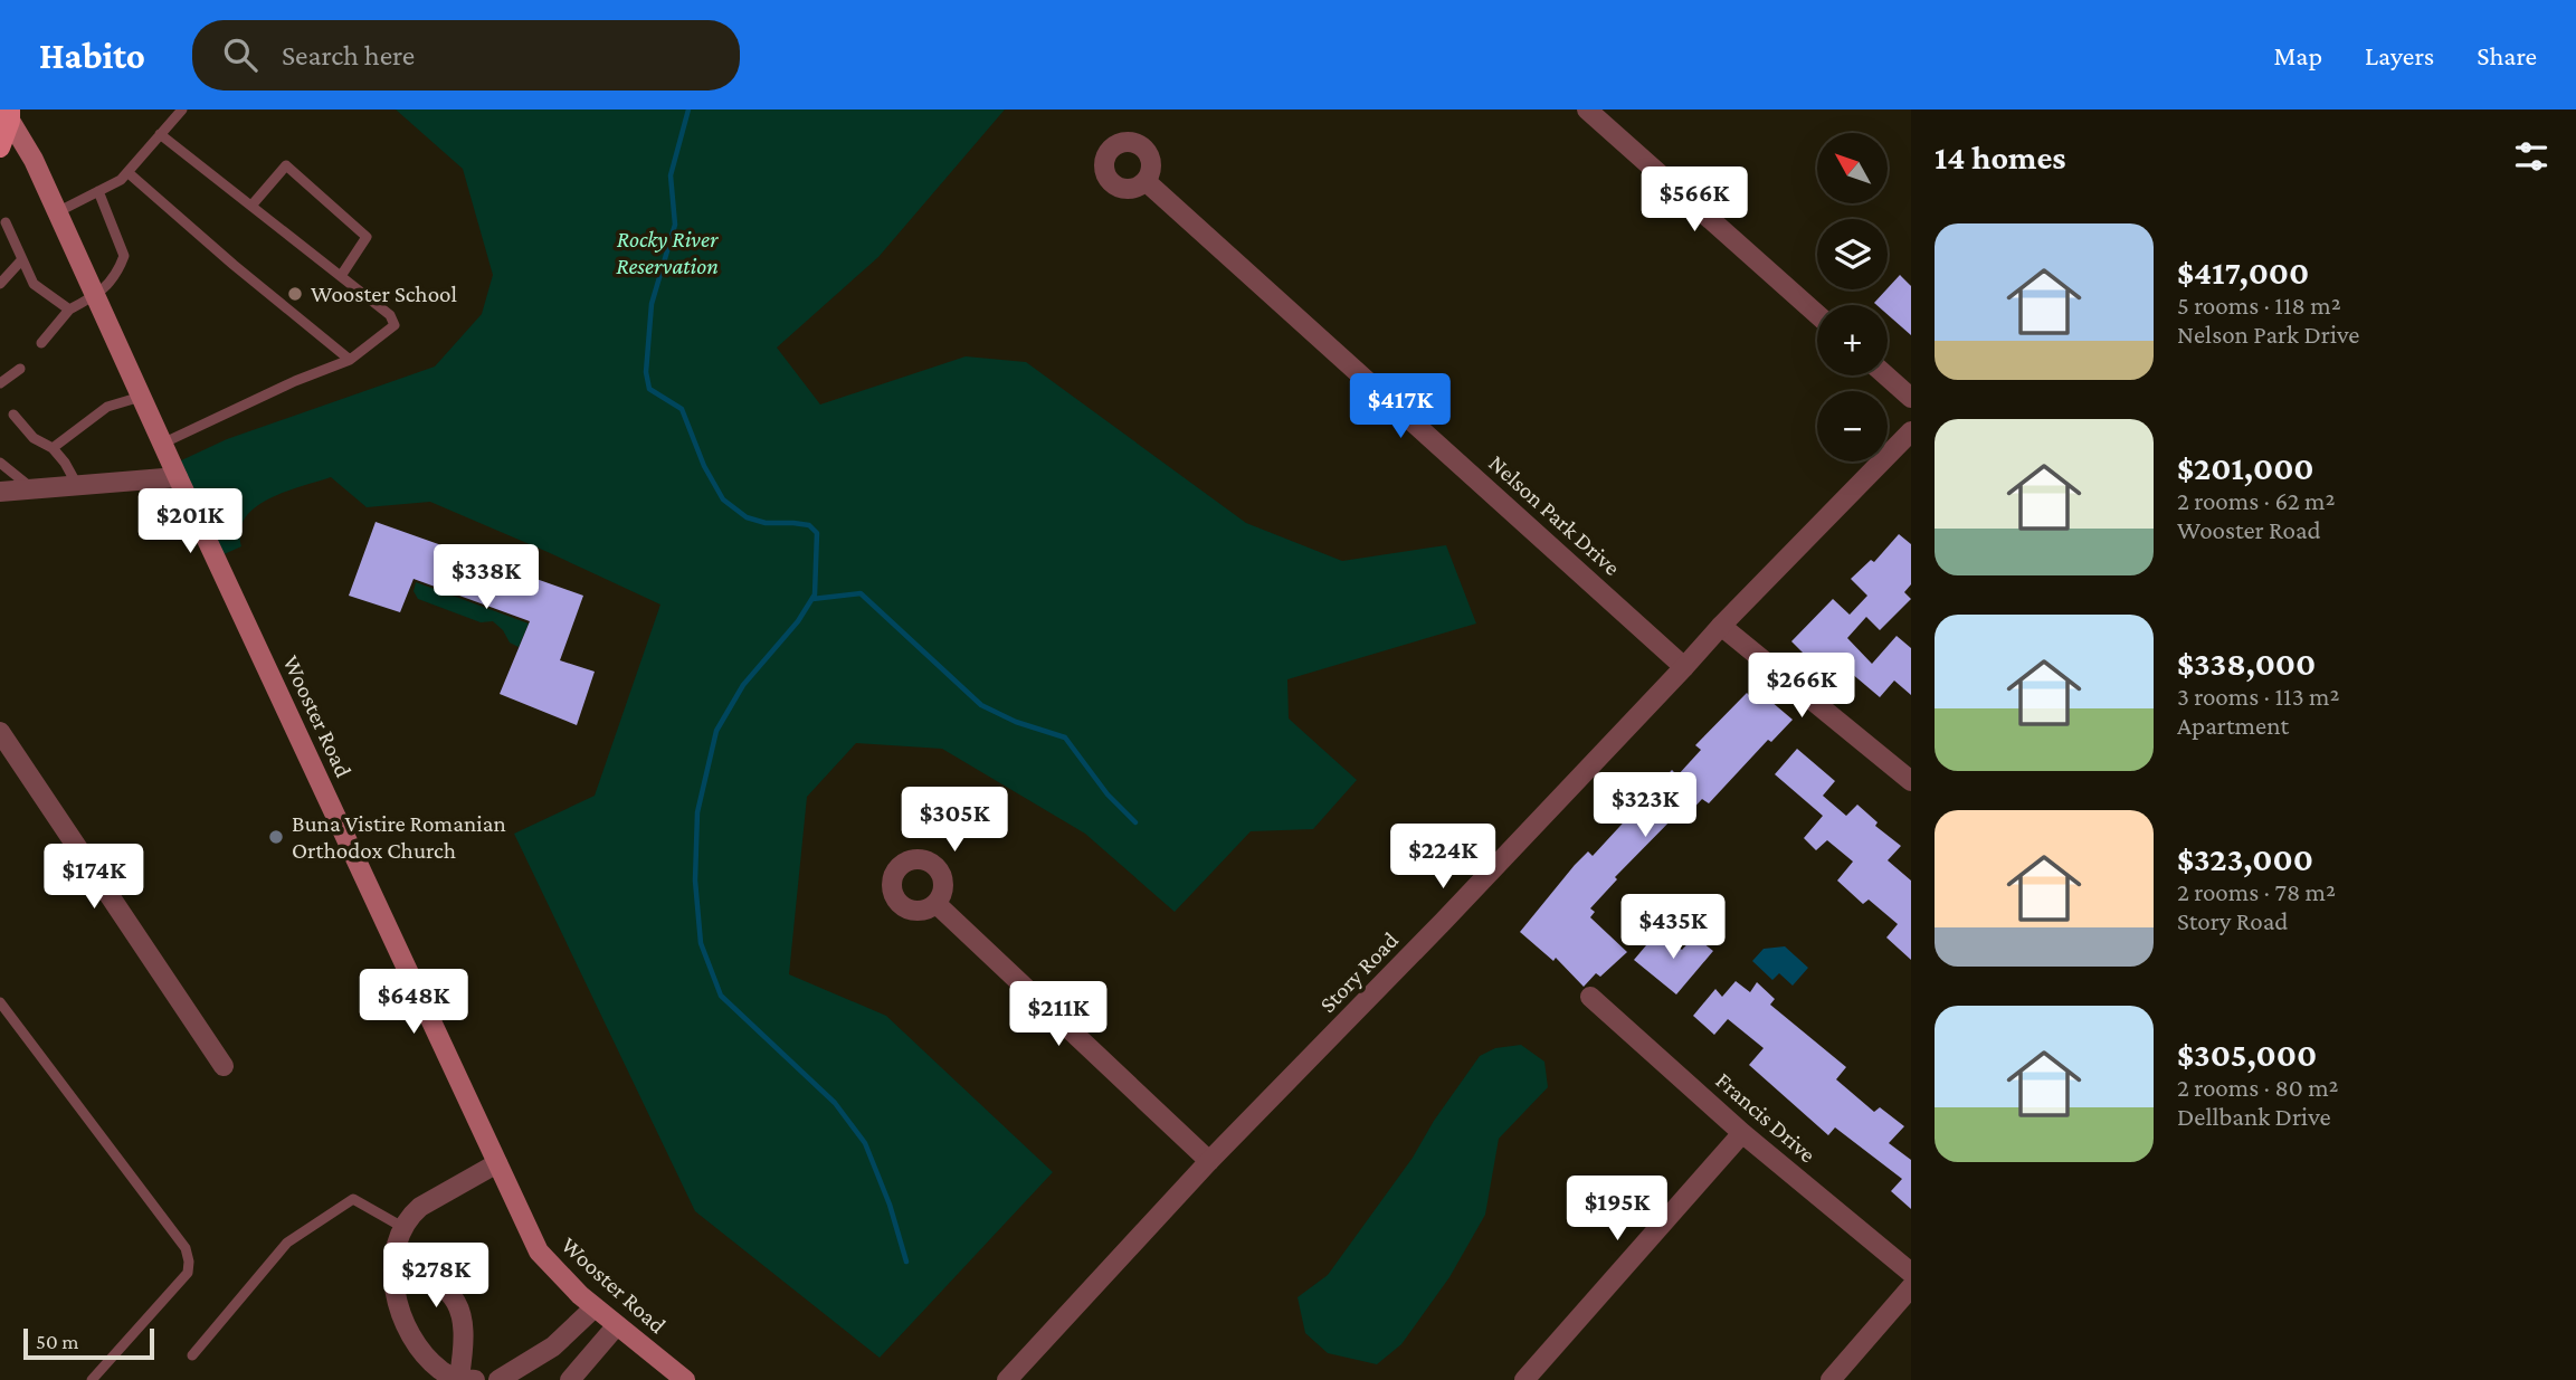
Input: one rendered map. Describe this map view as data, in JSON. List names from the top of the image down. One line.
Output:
{"streets":{"main road":["Wooster Road"],"street":["Nelson Park Drive","Story Road","Francis Drive"]},"crossings":[["Nelson Park Drive","Story Road"]],"parks":["Rocky River Reservation"],"places":["Wooster School","Buna Vistire Romanian Orthodox Church"],"scale_bar":"50 m","north":"top left","page":{"header":"Habito","search":"Search here","nav":["Map","Layers","Share"],"heading":"14 homes","map_buttons":["+","−"],"price":["$566K","$417K","$201K","$338K","$266K","$323K","$305K","$224K","$174K","$435K","$648K","$211K","$195K","$278K"],"list":[{"name":"$417,000","note":"5 rooms · 118 m² · Nelson Park Drive"},{"name":"$201,000","note":"2 rooms · 62 m² · Wooster Road"},{"name":"$338,000","note":"3 rooms · 113 m² · Apartment"},{"name":"$323,000","note":"2 rooms · 78 m² · Story Road"},{"name":"$305,000","note":"2 rooms · 80 m² · Dellbank Drive"}],"scale":"50 m"}}
